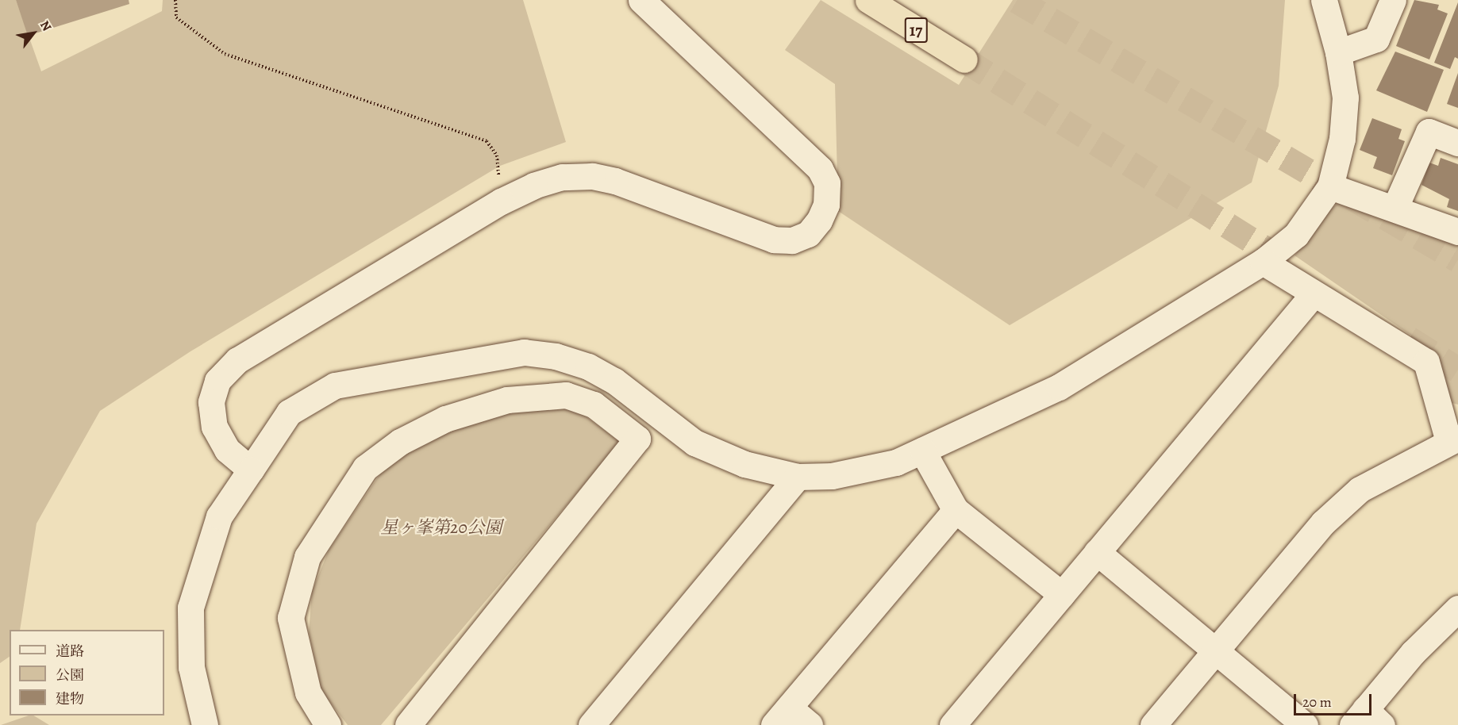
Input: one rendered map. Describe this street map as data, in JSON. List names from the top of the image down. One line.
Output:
{"streets":{"highway":["17"]},"parks":["星ヶ峯第20公園"],"legend":["道路","公園","建物"],"scale_bar":"20 m","north":"top right"}
